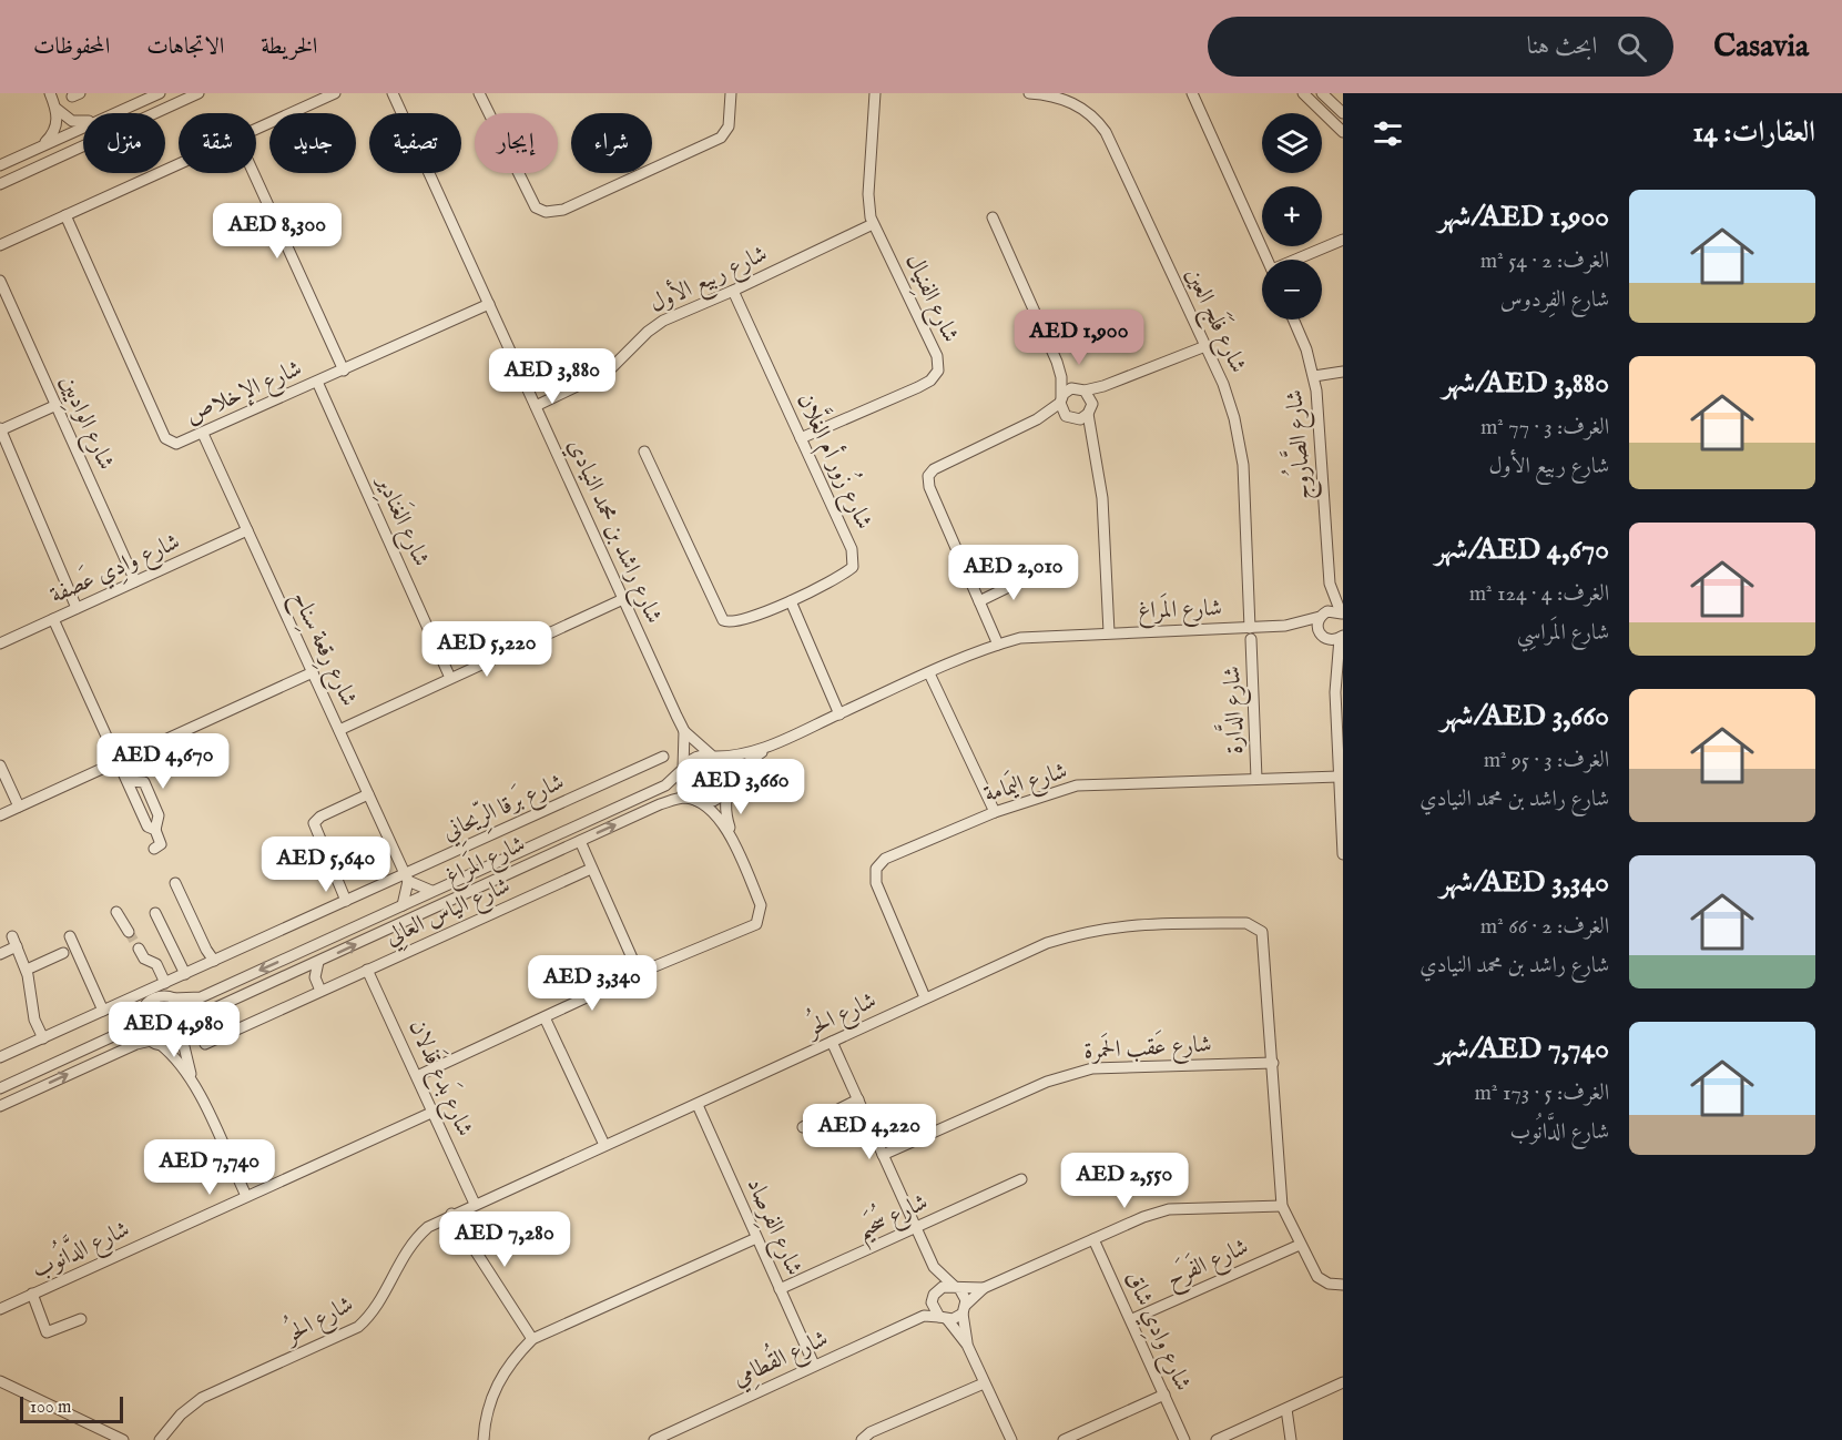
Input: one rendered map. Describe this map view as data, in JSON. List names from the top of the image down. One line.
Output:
{"streets":{"street":["شارع ربيع الأول","شارع الفِنيال","شارع فَلَج العين","شارع الإخلاص","شارع الوادِيين","شارع الصَّارُوج","شارع زُور أم الغلَّان","شارع الغَنادِير","شارع راشد بن محمد النيادي","شارع وادِي عَصفة","شارع المَراغ","شارع رِقعة سِناح","شارع الدَّارة","شارع اليَمامة","شارع بَرقا الرِّيحانِي","شارع الياس العالِي","شارع الحُر","شارع عَقب الحَمرة","شارع بَدع قَذلان","شارع سُحَيم","شارع الفِرصاد","شارع الدَّانُوب","شارع الفَرَح","شارع وادِي شاق","شارع القُطامِي"]},"crossings":[["شارع ربيع الأول","شارع الفِنيال"],["شارع ربيع الأول","شارع زُور أم الغلَّان"],["شارع ربيع الأول","شارع راشد بن محمد النيادي"],["شارع الفِنيال","شارع زُور أم الغلَّان"],["شارع فَلَج العين","شارع المَراغ"],["شارع الإخلاص","شارع الغَنادِير"],["شارع الإخلاص","شارع راشد بن محمد النيادي"],["شارع الإخلاص","شارع رِقعة سِناح"],["شارع الوادِيين","شارع وادِي عَصفة"],["شارع الصَّارُوج","شارع المَراغ"],["شارع راشد بن محمد النيادي","شارع المَراغ"],["شارع وادِي عَصفة","شارع رِقعة سِناح"],["شارع رِقعة سِناح","شارع بَرقا الرِّيحانِي"],["شارع الدَّارة","شارع اليَمامة"],["شارع اليَمامة","شارع الحُر"],["شارع الياس العالِي","شارع بَدع قَذلان"],["شارع الحُر","شارع عَقب الحَمرة"],["شارع الحُر","شارع بَدع قَذلان"],["شارع الحُر","شارع الفِرصاد"],["شارع الحُر","شارع الفَرَح"],["شارع بَدع قَذلان","شارع الدَّانُوب"],["شارع سُحَيم","شارع الفِرصاد"],["شارع الفِرصاد","شارع القُطامِي"],["شارع الفَرَح","شارع وادِي شاق"]],"scale_bar":"100 m","page":{"header":"Casavia","search":"ابحث هنا","nav":["الخريطة","الاتجاهات","المحفوظات"],"heading":"العقارات: 14","map_buttons":["+","−"],"chip":["شراء","إيجار","تصفية","جديد","شقة","منزل"],"list":[{"name":"AED 1,900/شهر","note":"الغرف: 2 · 54 m² · شارع الفِردوس"},{"name":"AED 3,880/شهر","note":"الغرف: 3 · 77 m² · شارع ربيع الأول"},{"name":"AED 4,670/شهر","note":"الغرف: 4 · 124 m² · شارع المَراسِي"},{"name":"AED 3,660/شهر","note":"الغرف: 3 · 95 m² · شارع راشد بن محمد النيادي"},{"name":"AED 3,340/شهر","note":"الغرف: 2 · 66 m² · شارع راشد بن محمد النيادي"},{"name":"AED 7,740/شهر","note":"الغرف: 5 · 173 m² · شارع الدَّانُوب"}],"price":["AED 8,300","AED 1,900","AED 3,880","AED 2,010","AED 5,220","AED 4,670","AED 3,660","AED 5,640","AED 3,340","AED 4,980","AED 4,220","AED 7,740","AED 2,550","AED 7,280"],"scale":"100 m"}}
